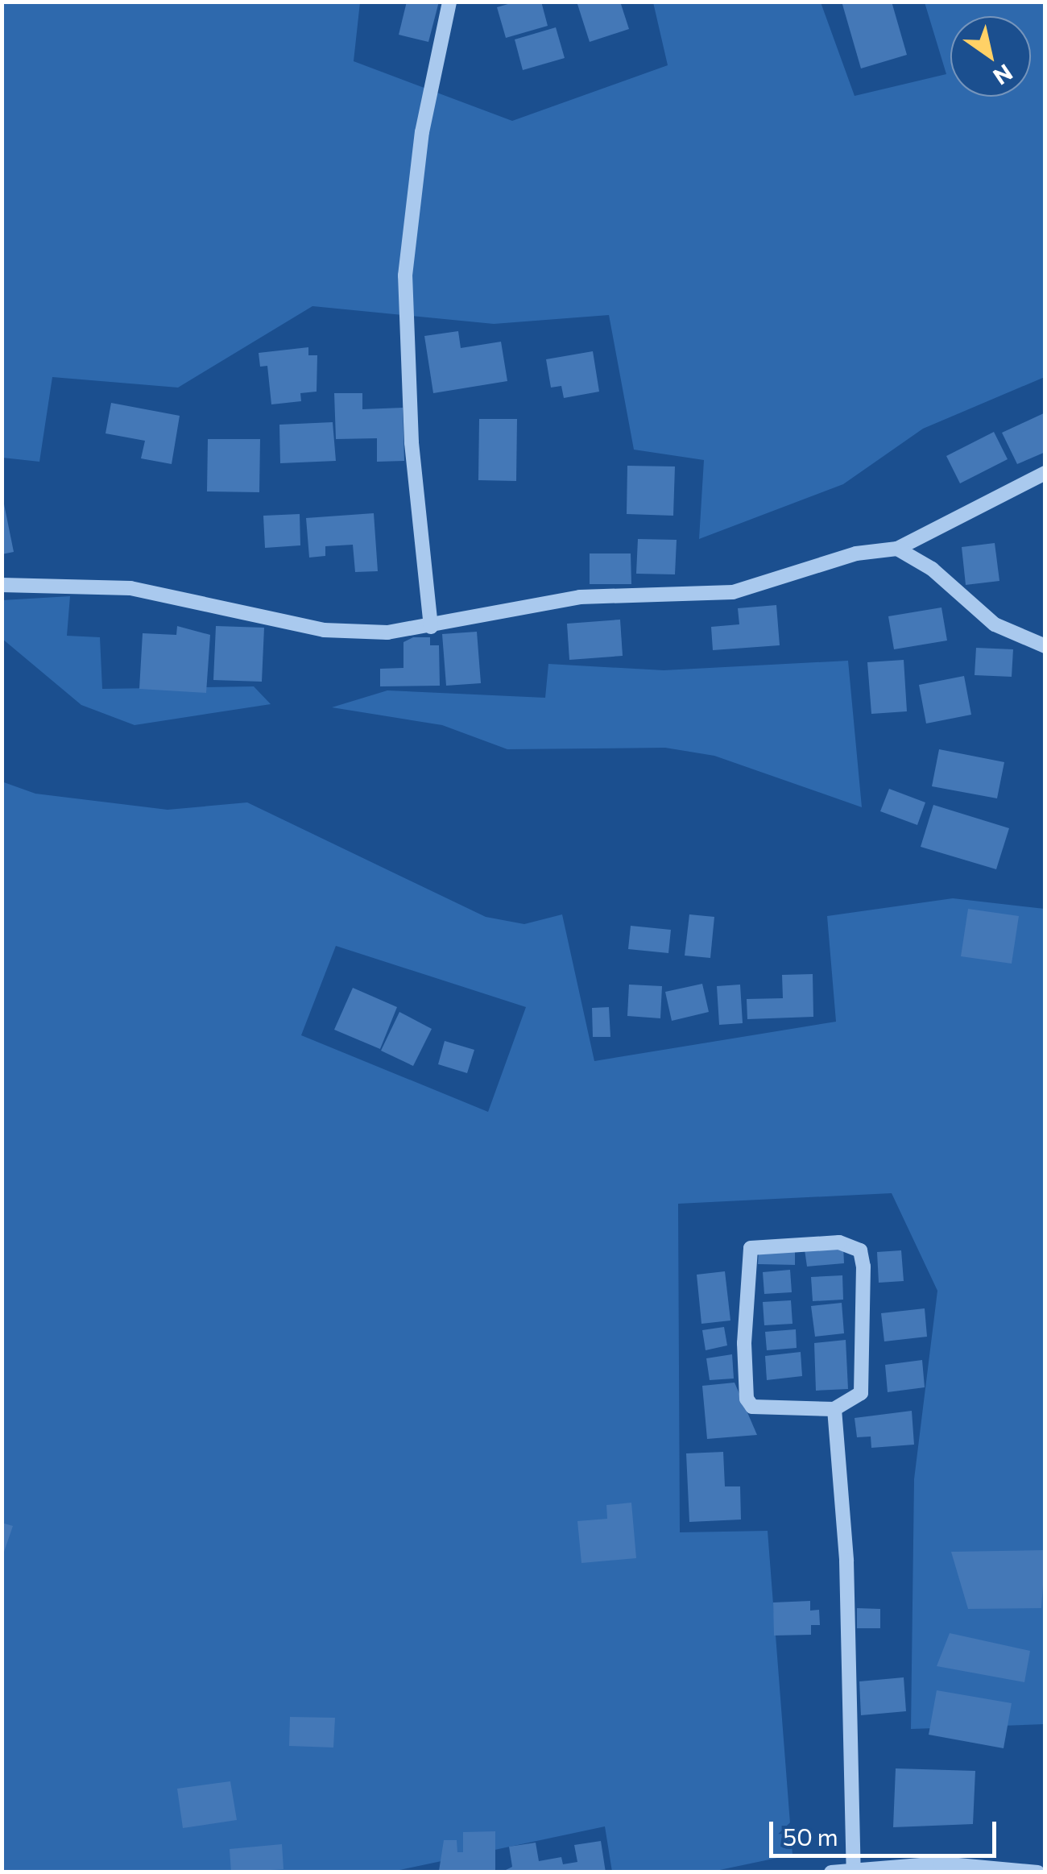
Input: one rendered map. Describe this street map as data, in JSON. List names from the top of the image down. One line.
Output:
{"scale_bar":"50 m","north":"bottom right"}
